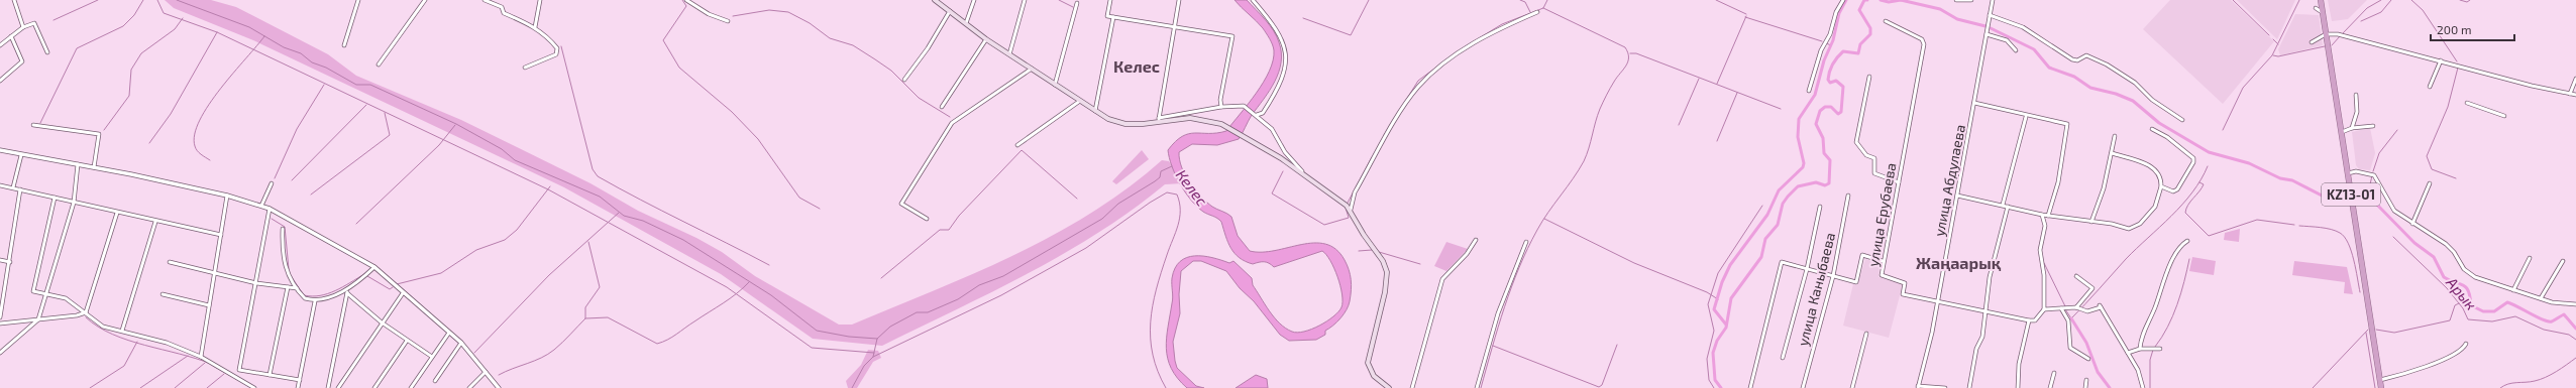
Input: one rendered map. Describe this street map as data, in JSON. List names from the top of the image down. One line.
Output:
{"streets":{"highway":["KZ13-01"],"street":["улица Абдулаева","улица Ерубаева","улица Каныбаева"]},"crossings":[["улица Абдулаева","улица Ерубаева"]],"districts":["Келес","Жаңаарық"],"water":["Келес","Арык"],"scale_bar":"200 m"}
